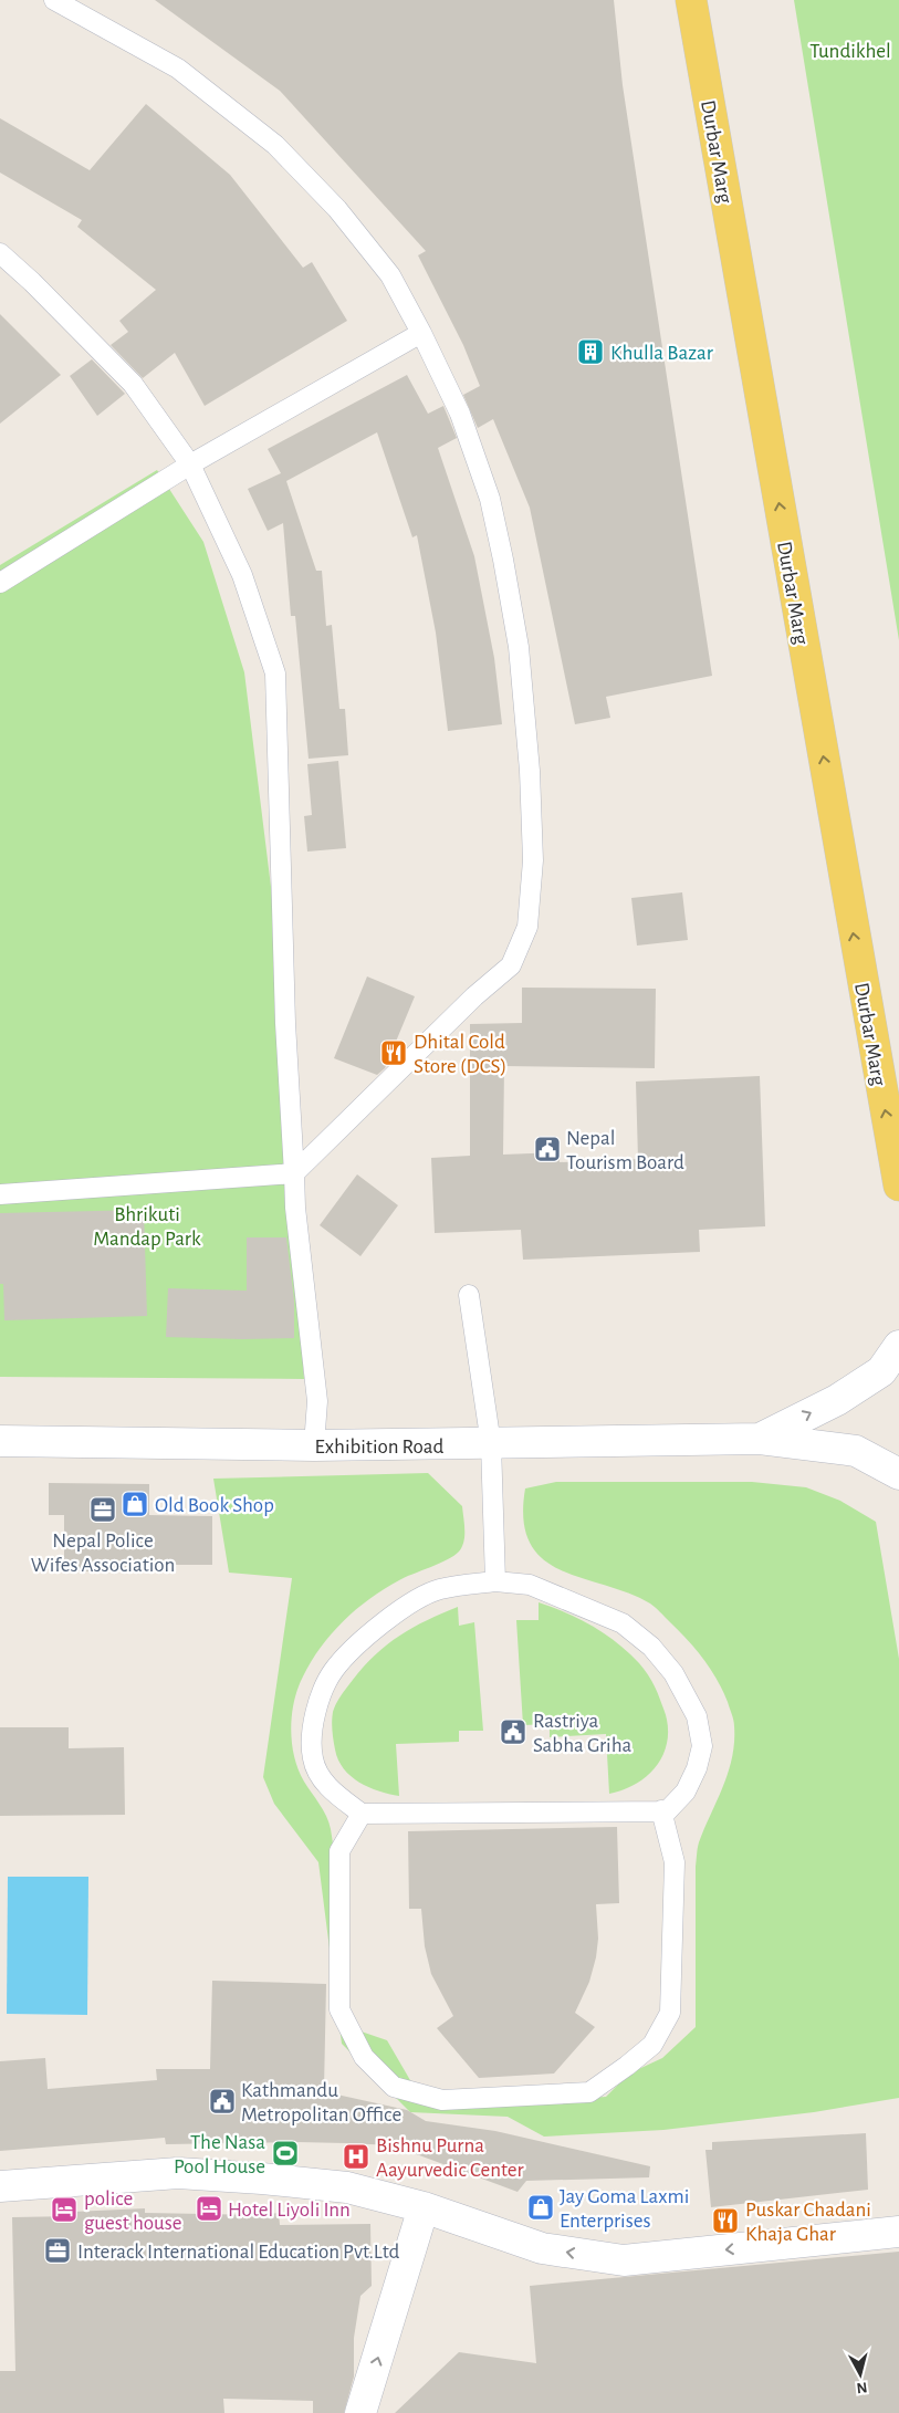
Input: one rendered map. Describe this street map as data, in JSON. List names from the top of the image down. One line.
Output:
{"streets":{"main road":["Durbar Marg"],"street":["Exhibition Road"]},"one_way":["Durbar Marg"],"parks":["Tundikhel","Bhrikuti Mandap Park"],"places":{"building":["Khulla Bazar"],"restaurant":["Dhital Cold Store (DCS)","Puskar Chadani Khaja Ghar"],"public building":["Nepal Tourism Board","Rastriya Sabha Griha","Kathmandu Metropolitan Office"],"shop":["Old Book Shop","Jay Goma Laxmi Enterprises"],"office":["Nepal Police Wifes Association","Interack International Education Pvt.Ltd"],"sports":["The Nasa Pool House"],"hospital":["Bishnu Purna Aayurvedic Center"],"hotel":["Hotel Liyoli Inn","police guest house"]},"north":"bottom"}
